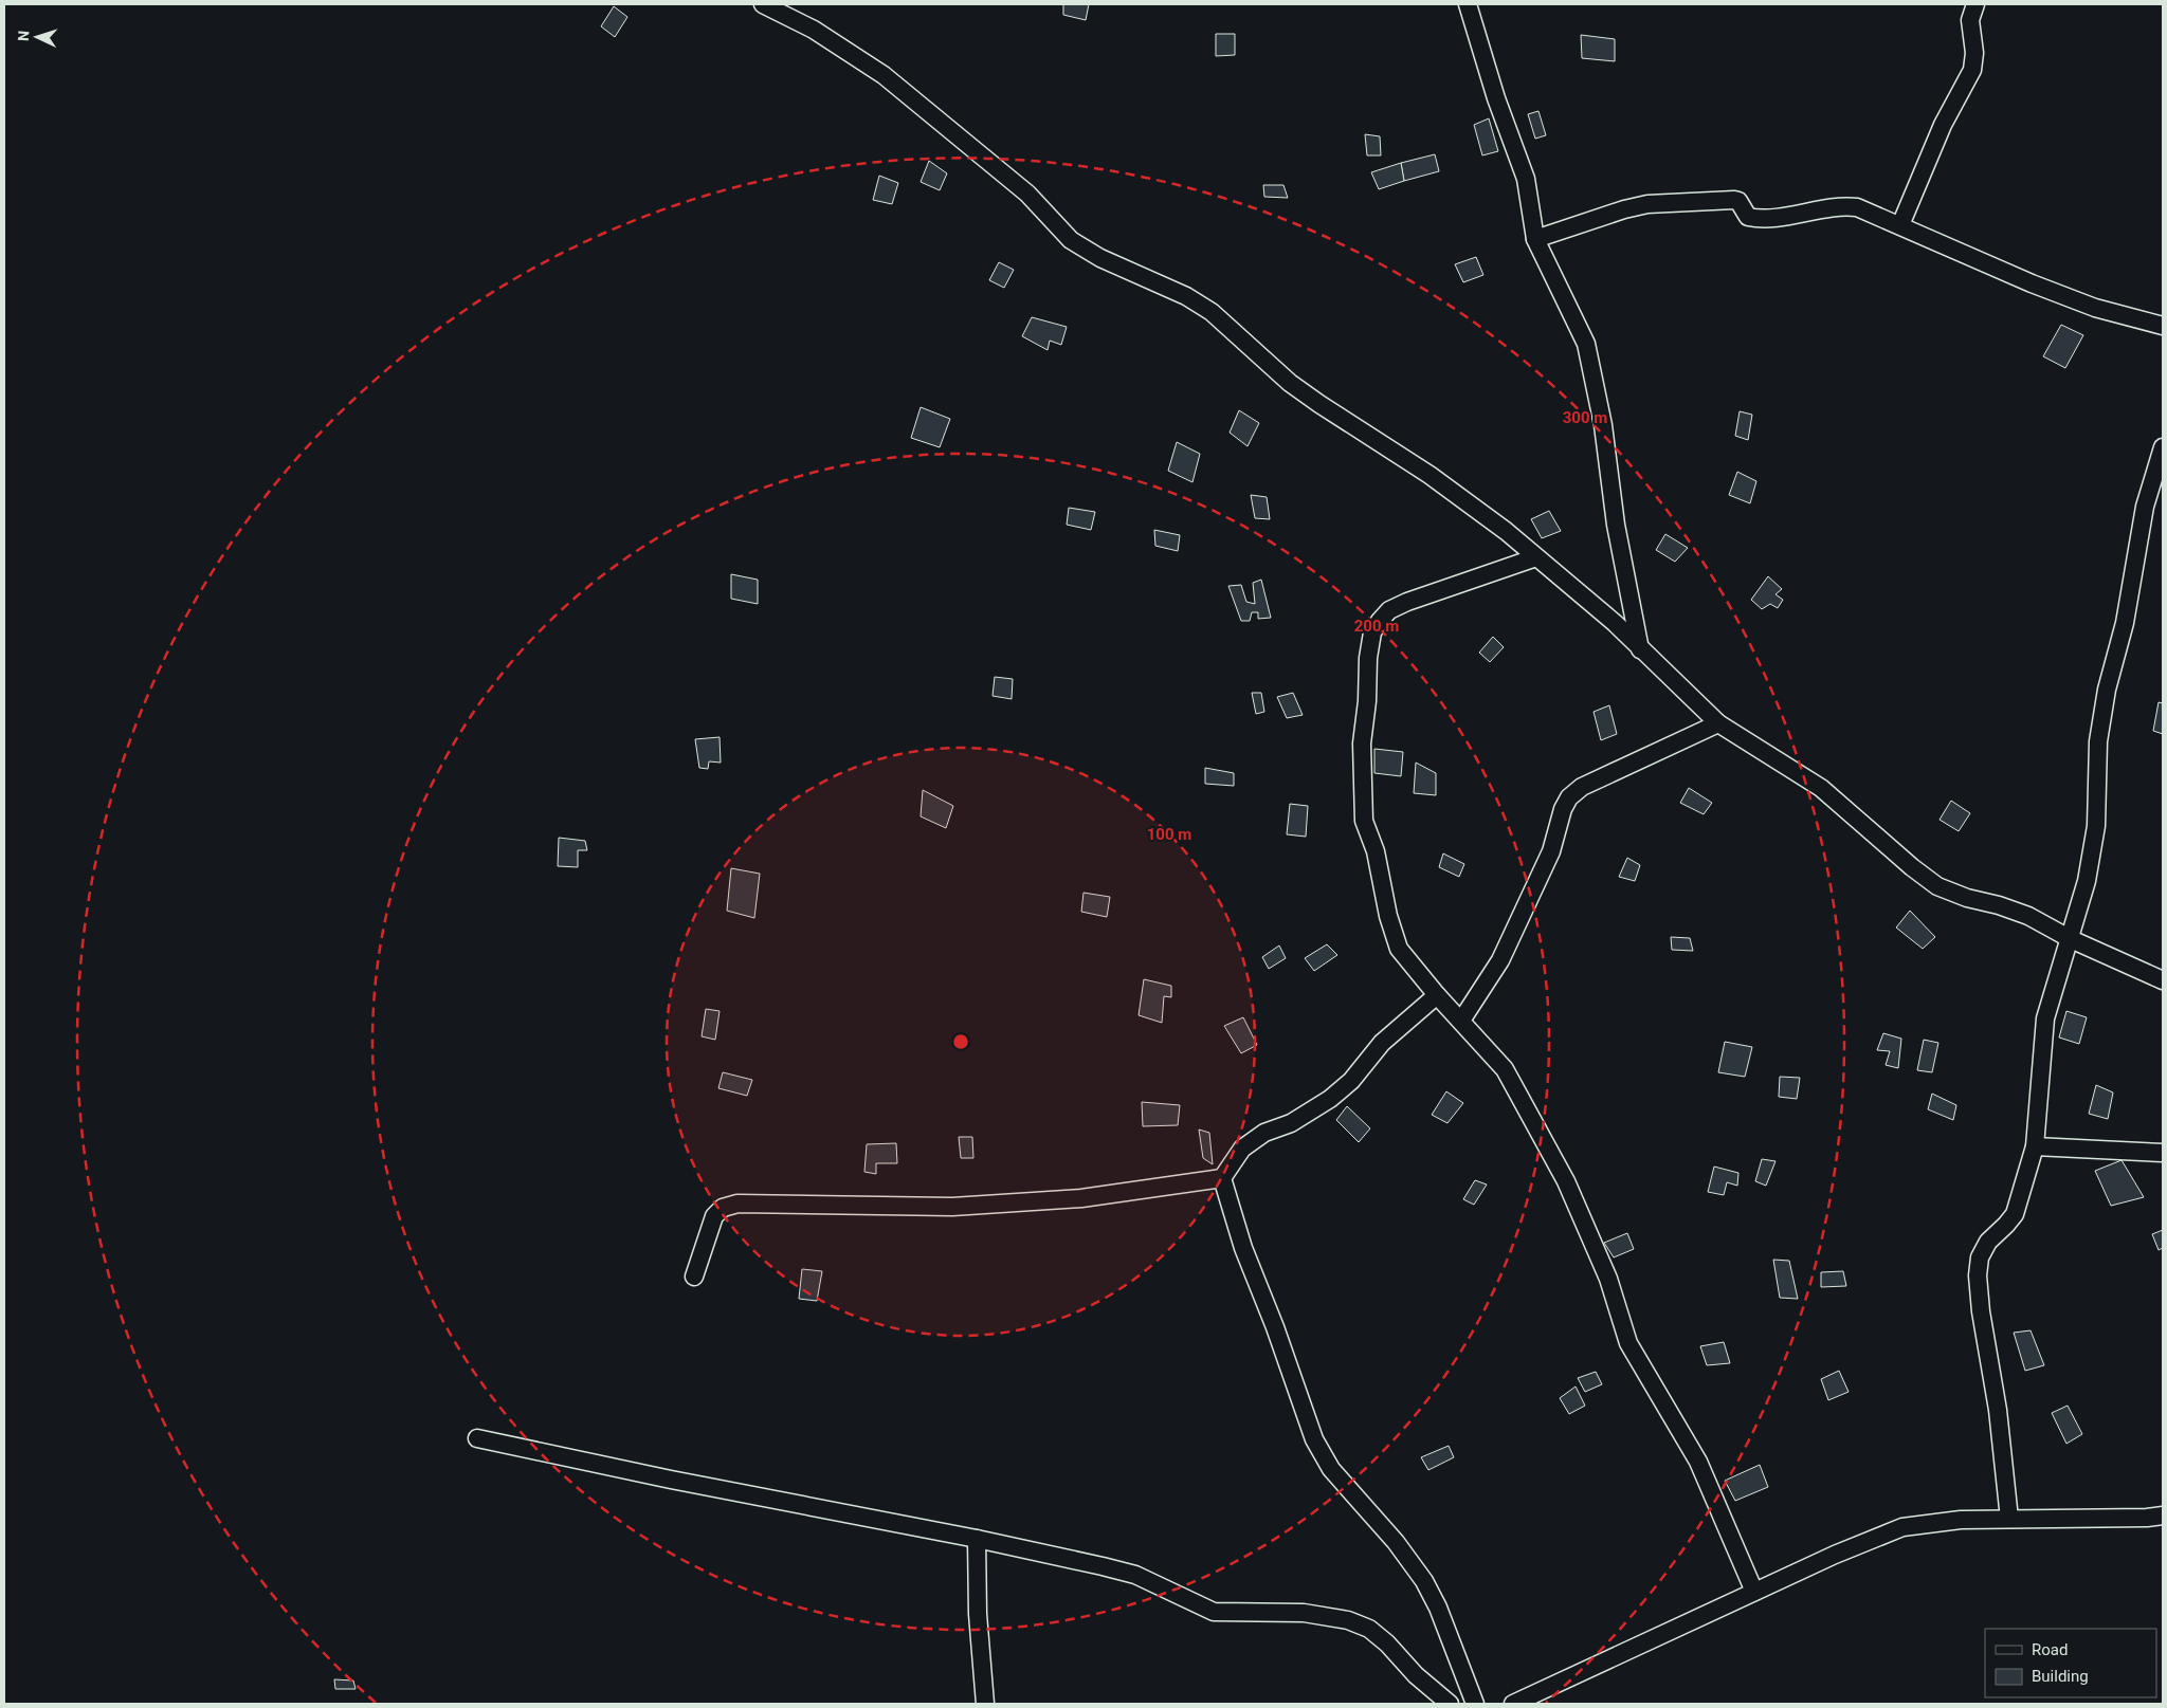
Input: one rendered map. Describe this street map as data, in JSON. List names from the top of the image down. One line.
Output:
{"legend":["Road","Building"],"north":"left","rings":["300 m","200 m","100 m"]}
